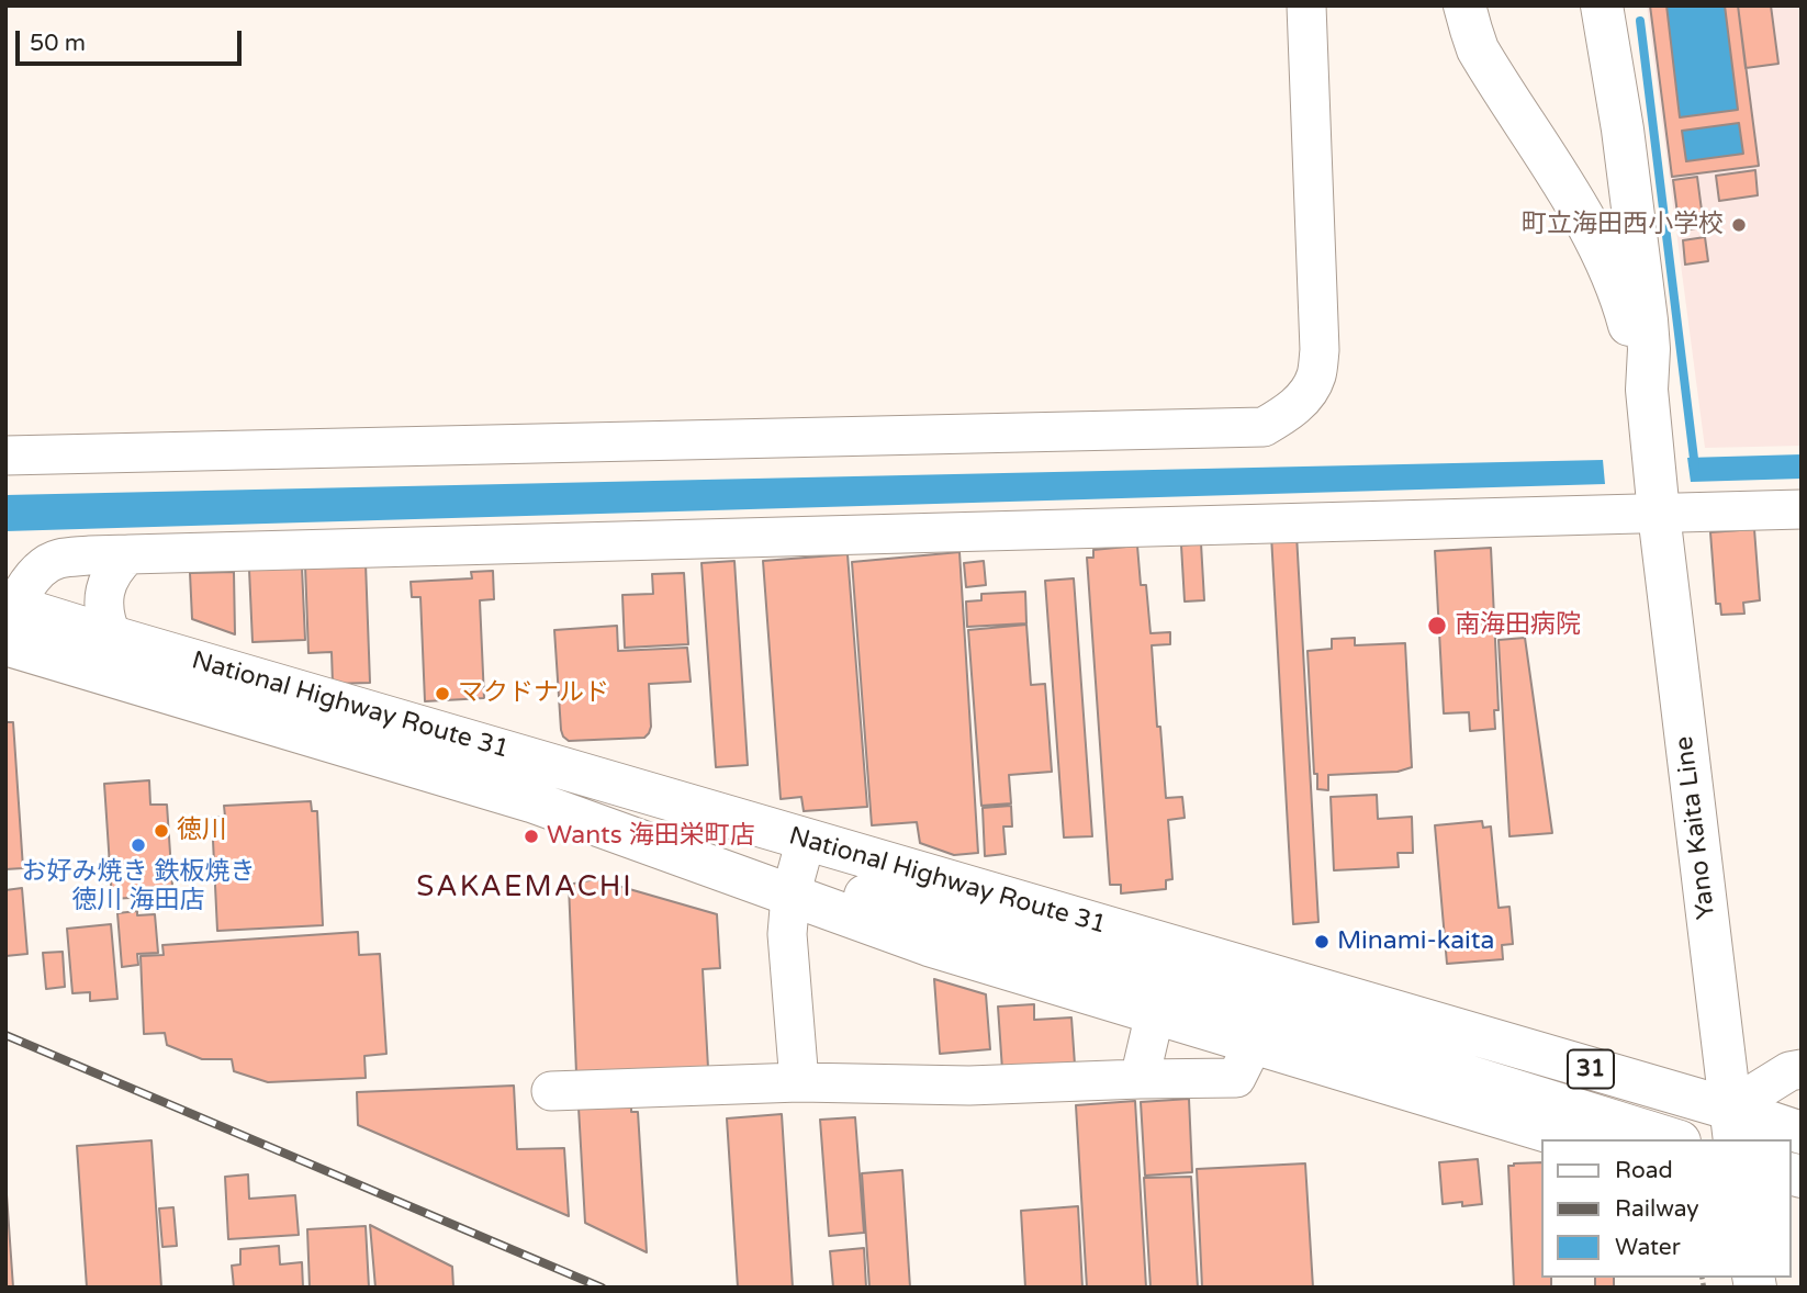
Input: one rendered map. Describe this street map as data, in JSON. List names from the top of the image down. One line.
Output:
{"streets":{"main road":["National Highway Route 31","Yano Kaita Line","31"]},"crossings":[["National Highway Route 31","Yano Kaita Line"]],"districts":["SAKAEMACHI"],"places":["町立海田西小学校","南海田病院","マクドナルド","徳川","Wants 海田栄町店","お好み焼き 鉄板焼き 徳川 海田店","Minami-kaita"],"legend":["Road","Railway","Water"],"scale_bar":"50 m"}
